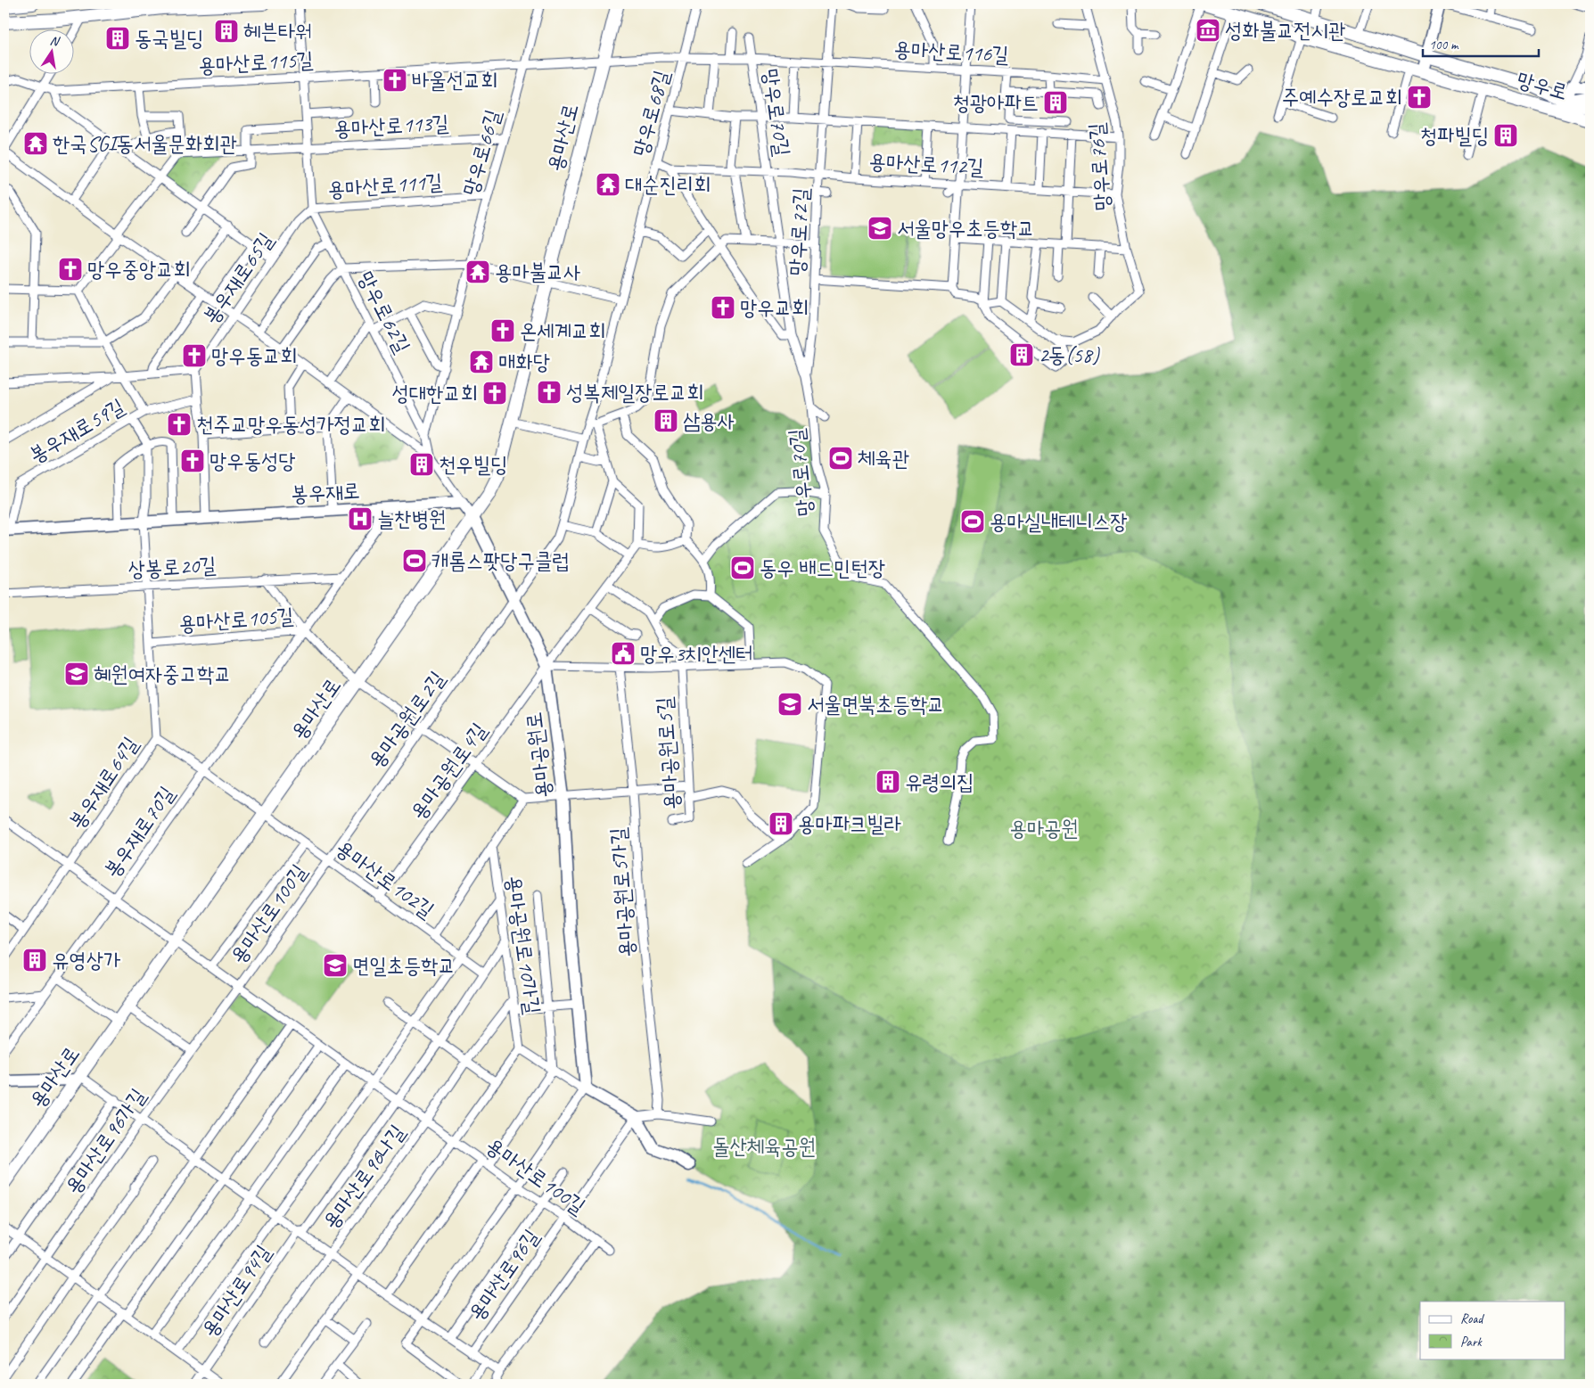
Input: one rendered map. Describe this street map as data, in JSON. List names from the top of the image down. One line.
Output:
{"streets":{"main road":["망우로","용마산로"],"street":["용마산로116길","용마산로115길","망우로70길","망우로68길","용마산로113길","망우로66길","용마산로112길","망우로76길","용마산로111길","망우로72길","봉우재로65길","망우로62길","봉우재로59길","봉우재로","상봉로20길","용마산로105길","용마공원로2길","용마공원로5길","용마공원로","용마공원로4길","봉우재로64길","봉우재로70길","용마산로102길","용마공원로5가길","용마산로100길","용마공원로10가길","용마산로96가길","용마산로96나길","용마산로96길","용마산로94길"]},"crossings":[["용마산로116길","용마산로115길"],["용마산로116길","망우로70길"],["용마산로116길","망우로68길"],["용마산로116길","용마산로"],["용마산로116길","망우로76길"],["용마산로116길","망우로72길"],["용마산로115길","용마산로"],["용마산로115길","망우로66길"],["용마산로115길","망우로62길"],["망우로70길","용마산로112길"],["망우로70길","망우로72길"],["망우로68길","용마산로112길"],["망우로68길","용마공원로2길"],["망우로68길","용마공원로"],["용마산로113길","망우로66길"],["용마산로113길","망우로62길"],["용마산로","용마산로105길"],["용마산로","용마공원로"],["용마산로","용마산로102길"],["용마산로","용마산로100길"],["용마산로","용마산로96길"],["망우로66길","용마산로111길"],["망우로66길","망우로62길"],["용마산로112길","망우로76길"],["용마산로112길","망우로72길"],["용마산로111길","봉우재로65길"],["용마산로111길","망우로62길"],["봉우재로65길","망우로62길"],["망우로62길","봉우재로"],["봉우재로59길","봉우재로"],["봉우재로","봉우재로64길"],["봉우재로","봉우재로70길"],["상봉로20길","봉우재로64길"],["상봉로20길","봉우재로70길"],["용마산로105길","용마공원로2길"],["용마산로105길","용마공원로4길"],["용마산로105길","봉우재로64길"],["용마산로105길","봉우재로70길"],["용마공원로2길","용마공원로"],["용마공원로2길","용마산로102길"],["용마공원로2길","용마산로100길"],["용마공원로5길","용마공원로"],["용마공원로5길","용마공원로4길"],["용마공원로5길","용마공원로5가길"],["용마공원로","용마공원로4길"],["용마공원로","용마산로96길"],["용마공원로4길","용마산로102길"],["봉우재로64길","용마산로102길"],["봉우재로64길","용마산로100길"],["봉우재로70길","용마산로102길"],["봉우재로70길","용마산로100길"],["용마산로102길","용마산로100길"],["용마산로102길","용마산로94길"],["용마산로100길","용마공원로10가길"],["용마산로100길","용마산로96가길"],["용마산로100길","용마산로96나길"],["용마산로100길","용마산로96길"],["용마산로100길","용마산로94길"],["용마공원로10가길","용마산로94길"],["용마산로96가길","용마산로96길"],["용마산로96가길","용마산로94길"],["용마산로96나길","용마산로96길"],["용마산로96길","용마산로94길"]],"parks":["용마공원","돌산체육공원"],"places":{"museum":["성화불교전시관"],"building":["헤븐타워","동국빌딩","청광아파트","청파빌딩","2동(58)","삼용사","천우빌딩","유령의집","용마파크빌라","유영상가"],"church":["바울선교회","주예수장로교회","망우중앙교회","망우교회","온세계교회","망우동교회","성복제일장로교회","성대한교회","천주교망우동성가정교회","망우동성당"],"temple":["한국SGI동서울문화회관","대순진리회","용마불교사","매화당"],"school or university":["서울망우초등학교","혜원여자중고학교","서울면북초등학교","면일초등학교"],"sports":["체육관","용마실내테니스장","캐롬스팟당구클럽","동우 배드민턴장"],"hospital":["늘찬병원"],"public building":["망우3치안센터"]},"legend":["Road","Park"],"scale_bar":"100 m","north":"top"}
